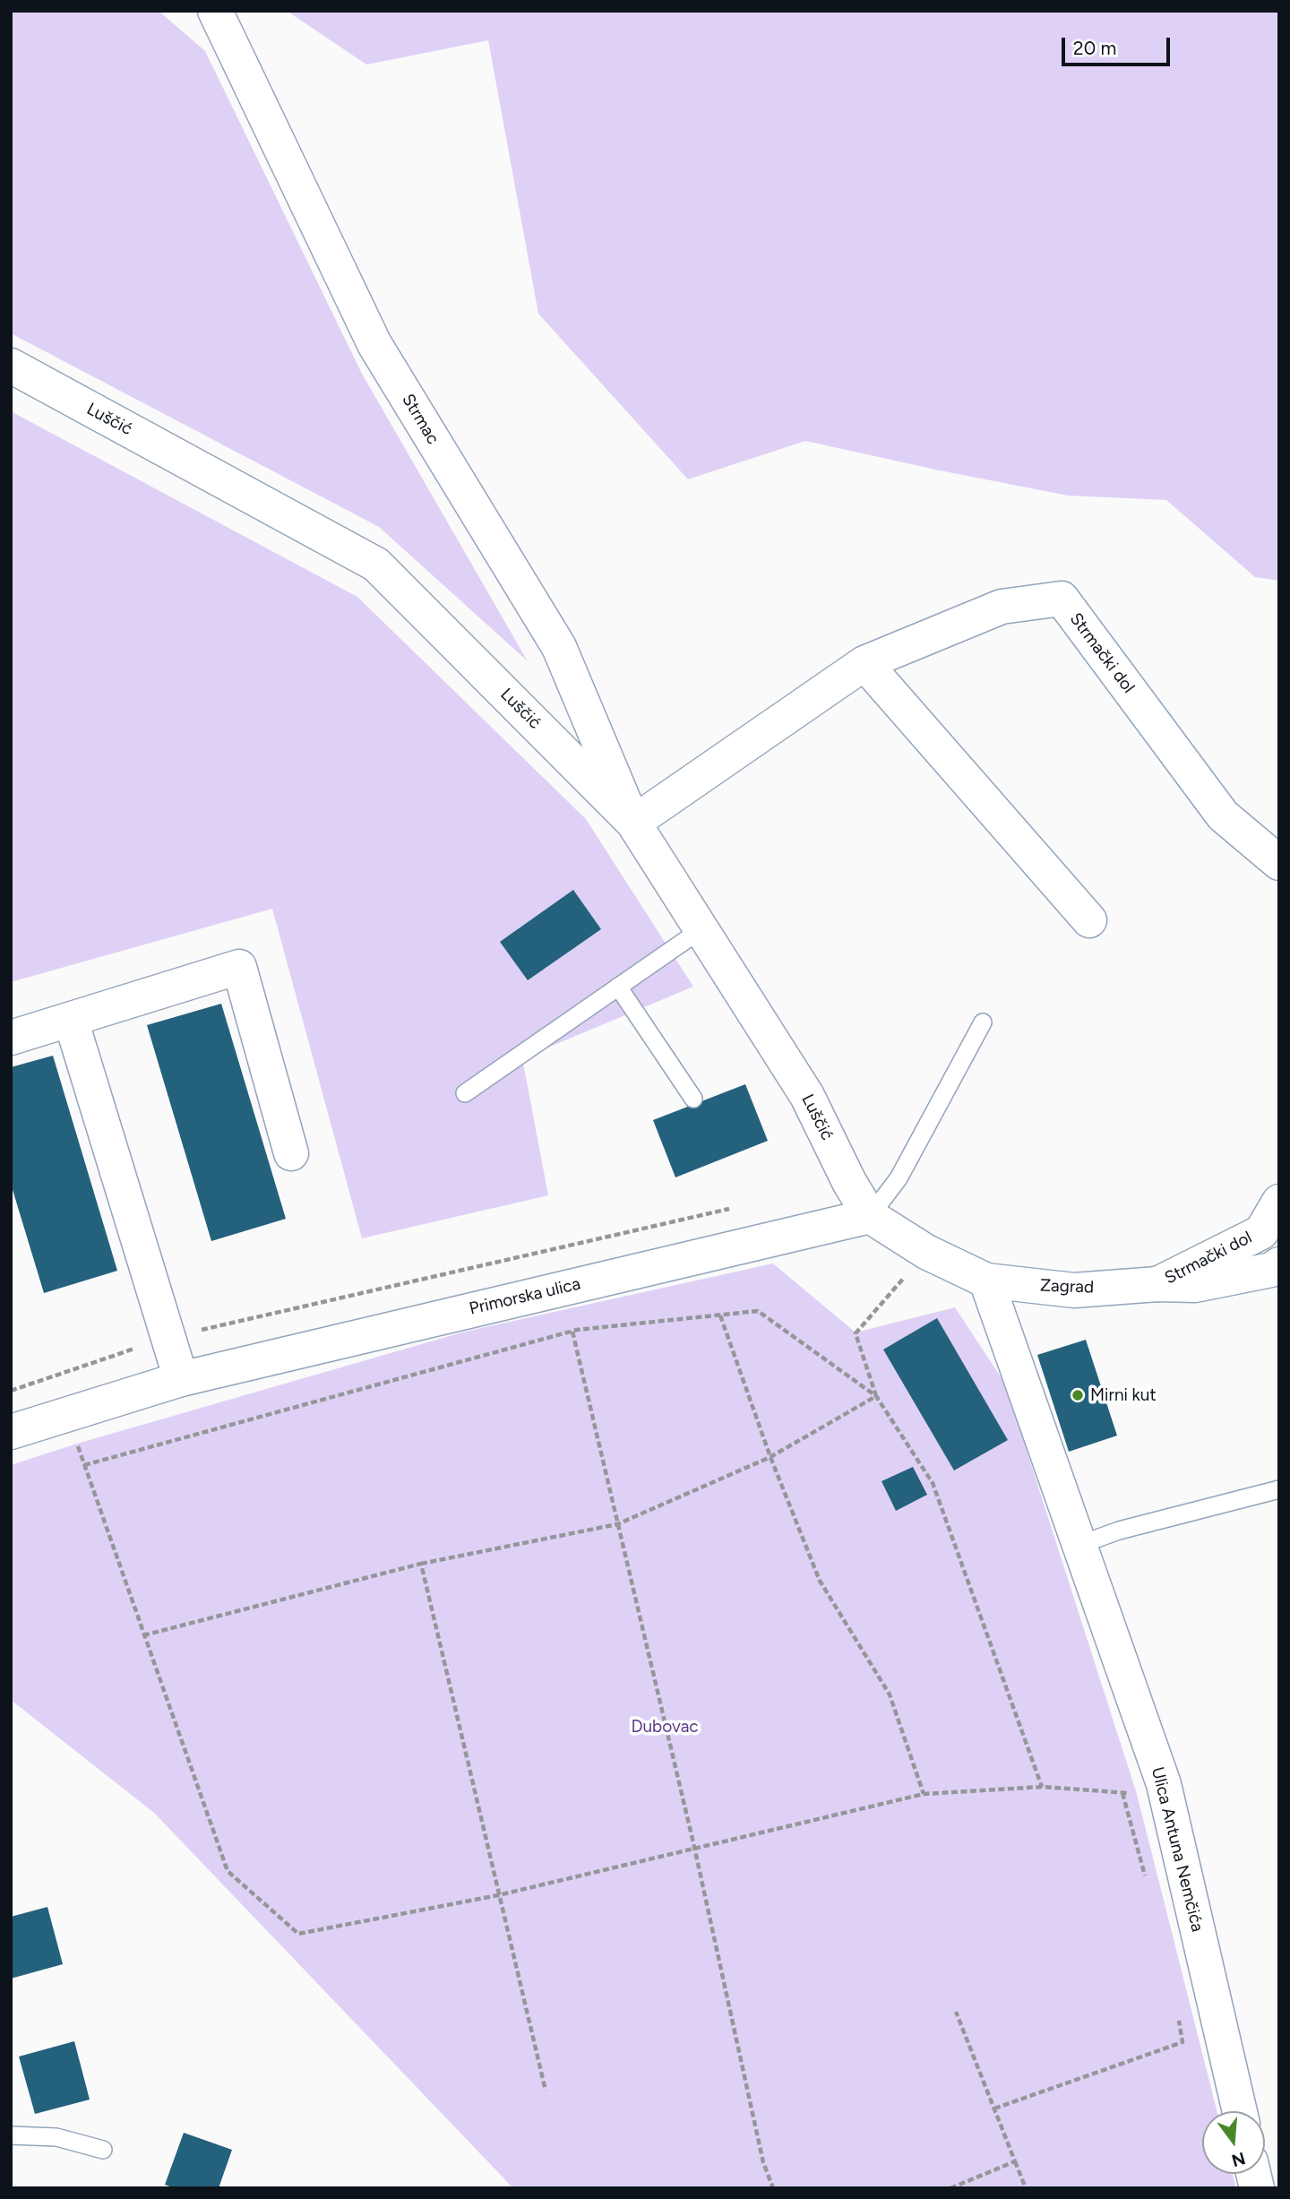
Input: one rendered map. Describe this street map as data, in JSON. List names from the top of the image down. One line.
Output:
{"streets":{"street":["Luščić","Strmac","Strmački dol","Zagrad","Primorska ulica","Ulica Antuna Nemčića"]},"crossings":[["Luščić","Strmac"],["Luščić","Strmački dol"],["Luščić","Zagrad"],["Luščić","Primorska ulica"],["Strmac","Strmački dol"],["Strmački dol","Zagrad"],["Zagrad","Primorska ulica"],["Zagrad","Ulica Antuna Nemčića"]],"parks":["Dubovac"],"places":["Mirni kut"],"scale_bar":"20 m","north":"bottom"}
